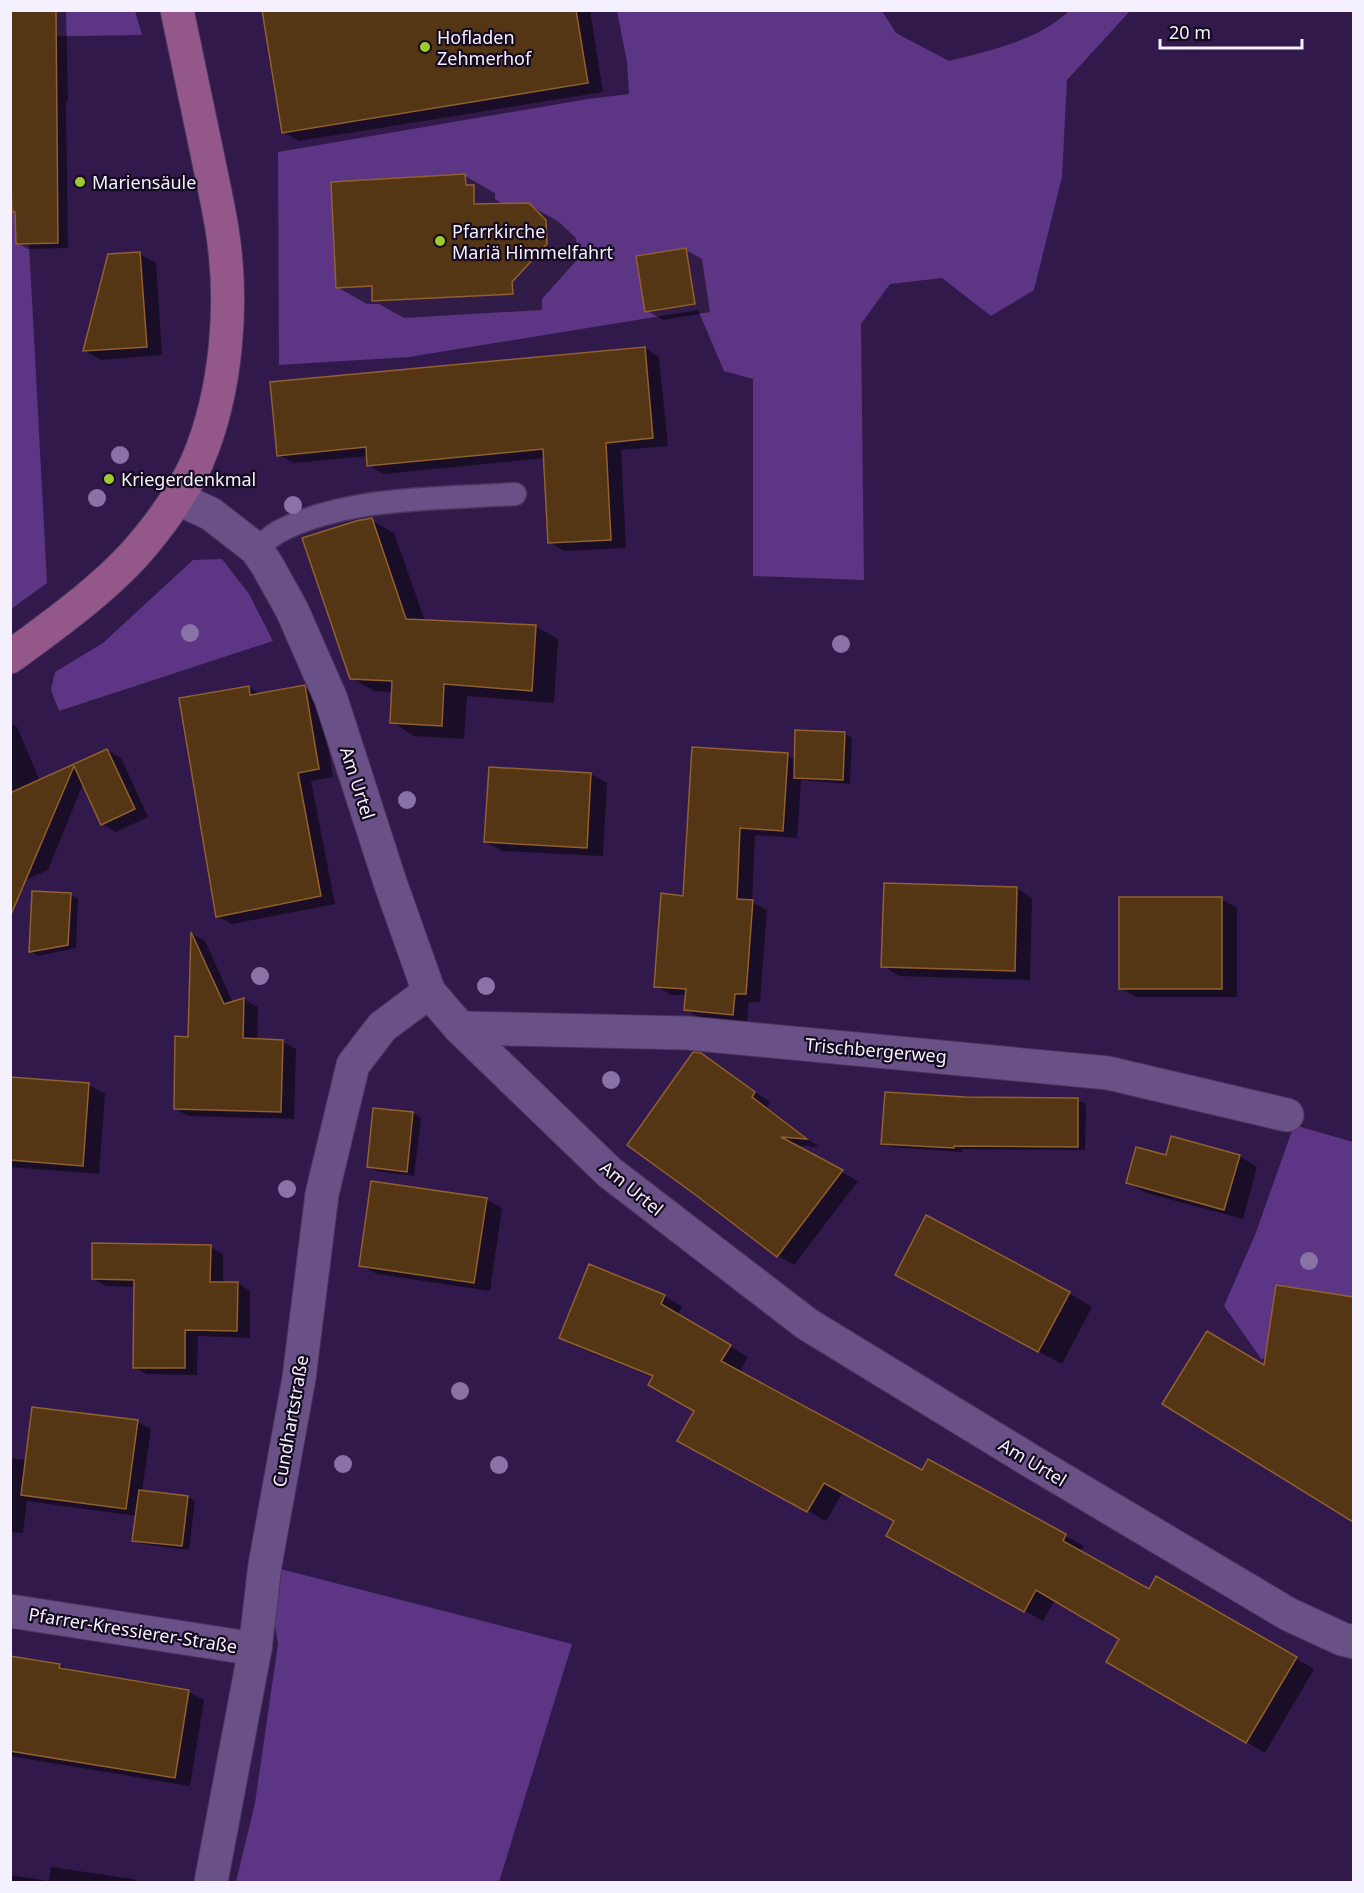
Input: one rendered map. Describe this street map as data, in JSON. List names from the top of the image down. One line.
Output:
{"streets":{"street":["Am Urtel","Trischbergerweg","Cundhartstraße","Pfarrer-Kressierer-Straße"]},"crossings":[["Am Urtel","Trischbergerweg"],["Am Urtel","Cundhartstraße"],["Cundhartstraße","Pfarrer-Kressierer-Straße"]],"places":["Hofladen Zehmerhof","Mariensäule","Pfarrkirche Mariä Himmelfahrt","Kriegerdenkmal"],"scale_bar":"20 m"}
